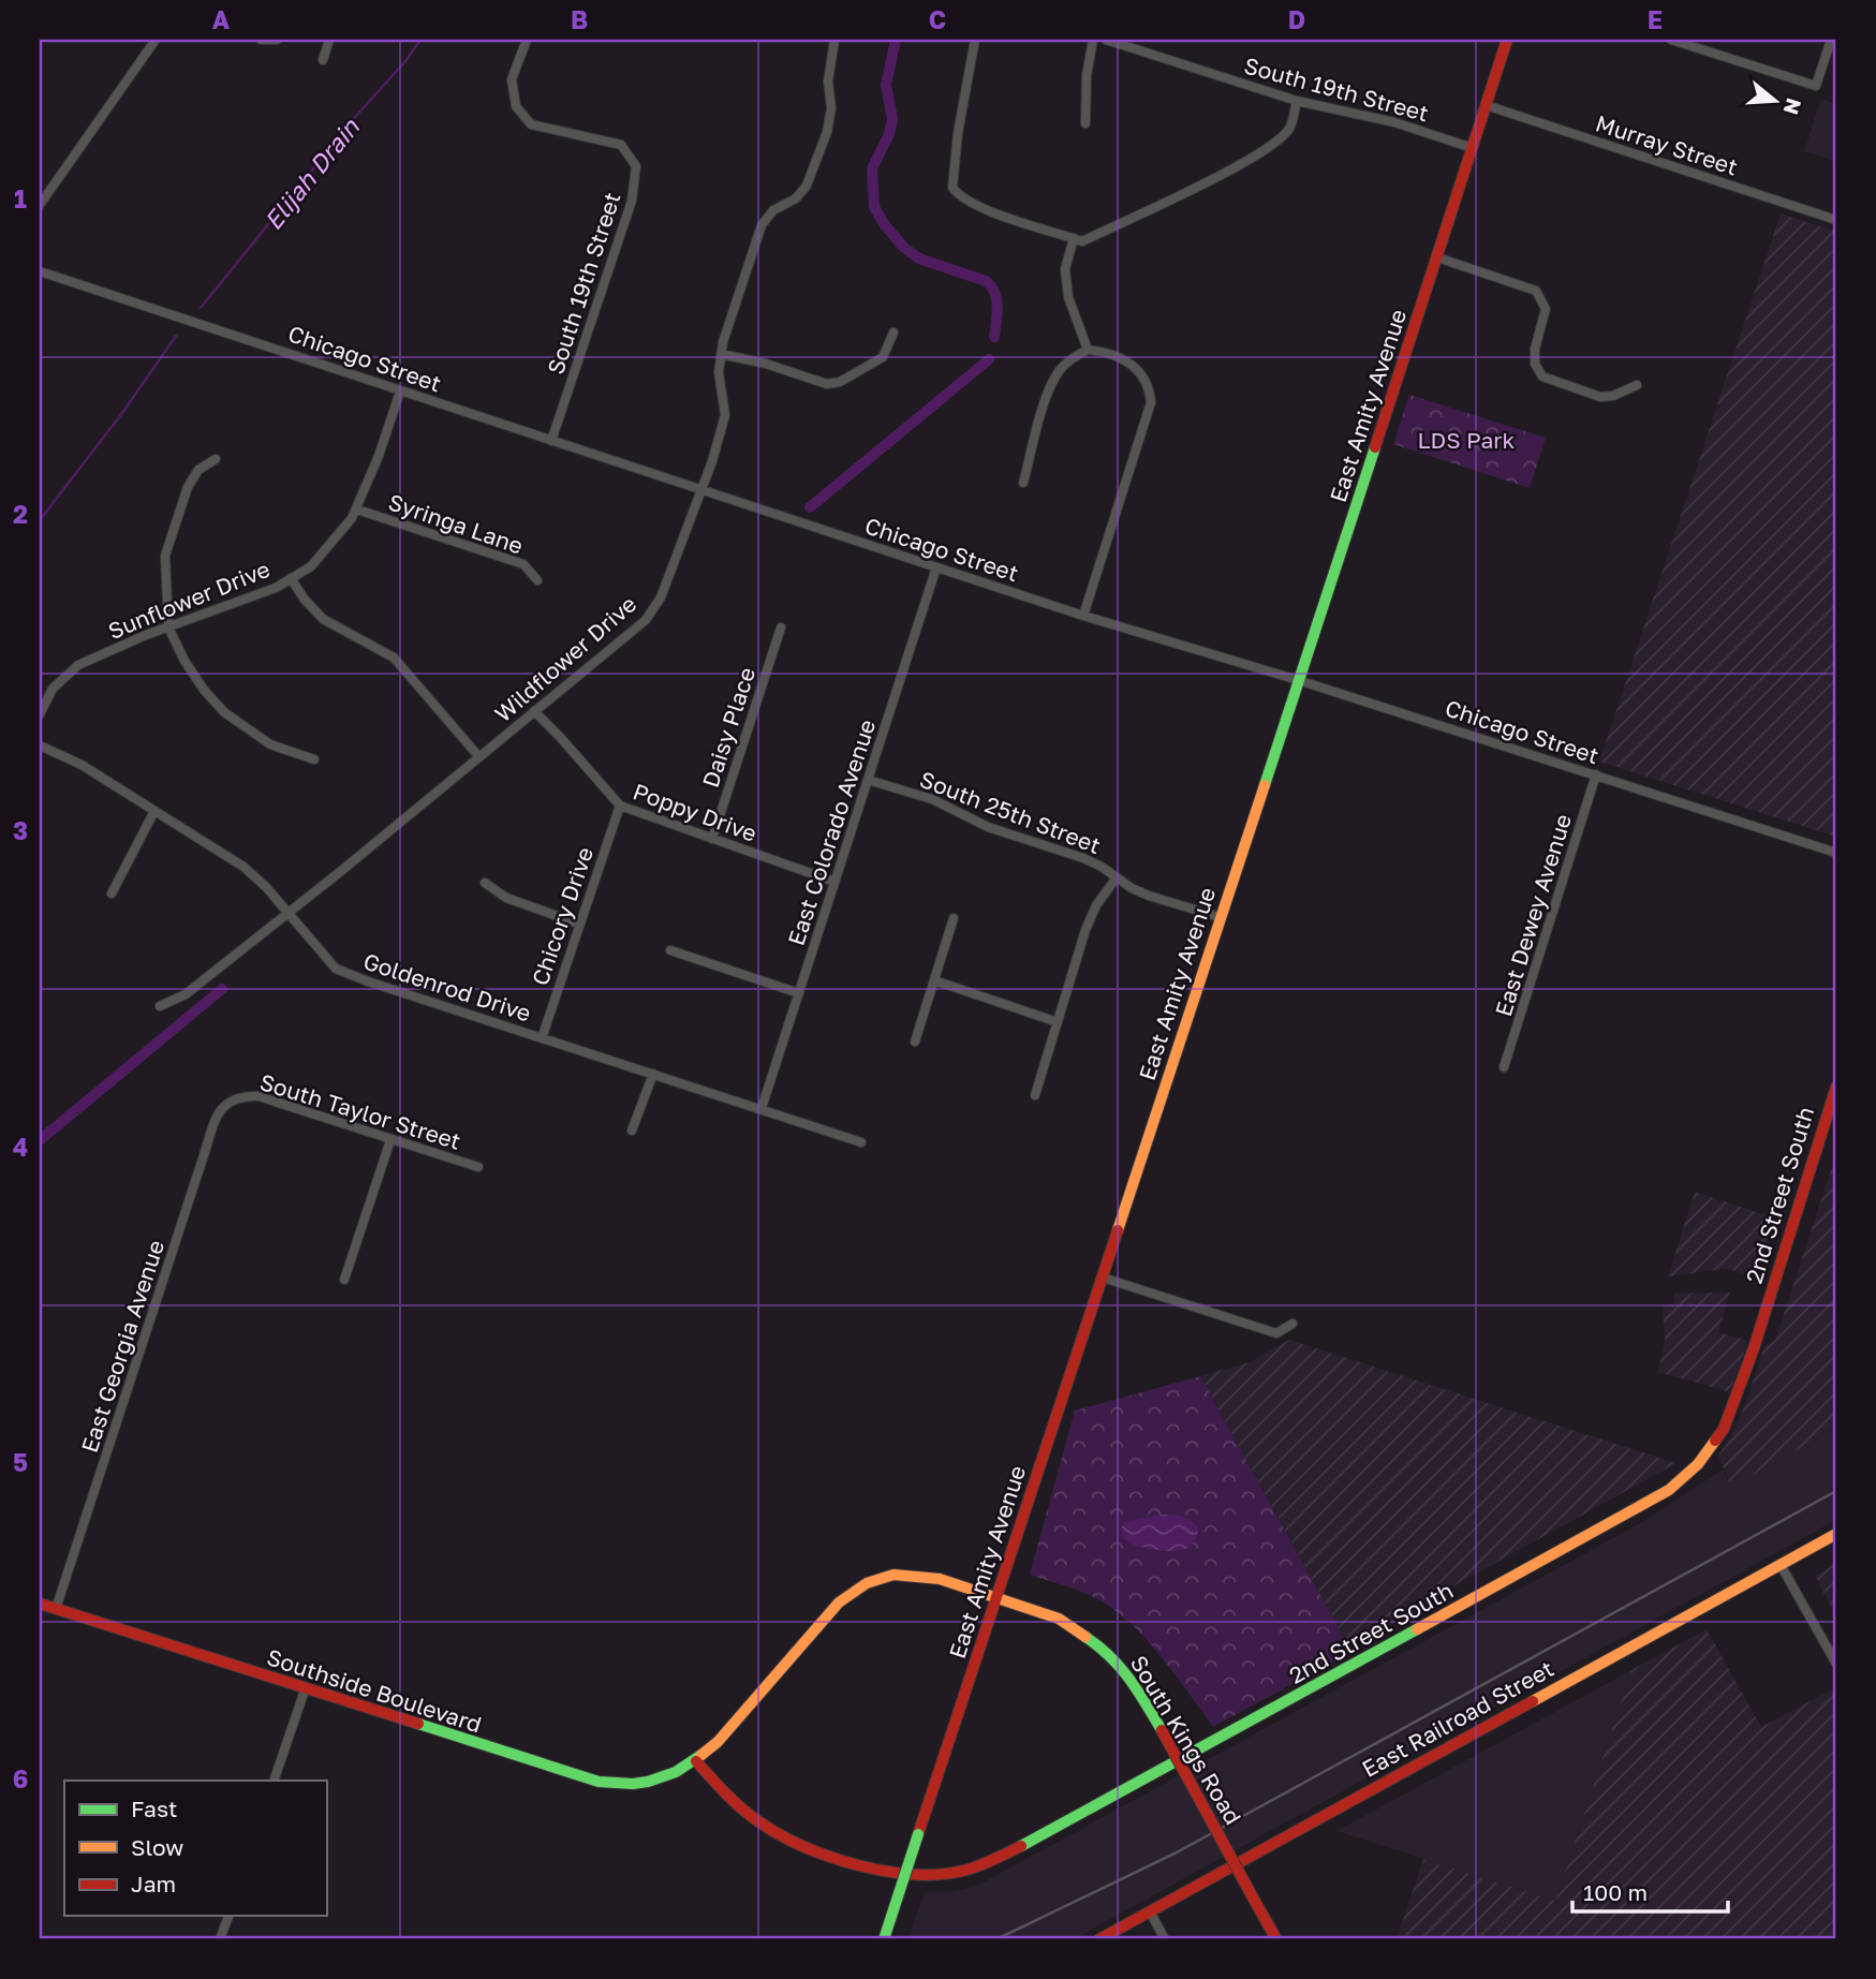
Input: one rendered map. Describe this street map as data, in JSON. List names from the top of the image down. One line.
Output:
{"streets":{"main road":["East Amity Avenue","2nd Street South","Southside Boulevard","East Railroad Street","South Kings Road"],"street":["South 19th Street","Murray Street","Chicago Street","Syringa Lane","Sunflower Drive","Wildflower Drive","Daisy Place","Poppy Drive","South 25th Street","East Colorado Avenue","East Dewey Avenue","Chicory Drive","Goldenrod Drive","South Taylor Street","East Georgia Avenue"]},"crossings":[["South 19th Street","Chicago Street"],["South 19th Street","East Amity Avenue"],["Murray Street","East Amity Avenue"],["Chicago Street","East Amity Avenue"],["Chicago Street","Sunflower Drive"],["Chicago Street","Wildflower Drive"],["Chicago Street","East Colorado Avenue"],["Chicago Street","East Dewey Avenue"],["East Amity Avenue","South 25th Street"],["East Amity Avenue","South Kings Road"],["Syringa Lane","Sunflower Drive"],["Wildflower Drive","Poppy Drive"],["Wildflower Drive","Goldenrod Drive"],["Daisy Place","Poppy Drive"],["Poppy Drive","East Colorado Avenue"],["Poppy Drive","Chicory Drive"],["South 25th Street","East Colorado Avenue"],["East Colorado Avenue","Goldenrod Drive"],["Chicory Drive","Goldenrod Drive"],["South Taylor Street","East Georgia Avenue"],["2nd Street South","Southside Boulevard"],["2nd Street South","South Kings Road"],["East Georgia Avenue","Southside Boulevard"],["Southside Boulevard","South Kings Road"]],"water":["Elijah Drain"],"parks":["LDS Park"],"legend":["Fast","Slow","Jam"],"scale_bar":"100 m","north":"right","grid":{"columns":["A","B","C","D","E"],"rows":["1","2","3","4","5","6"]}}
